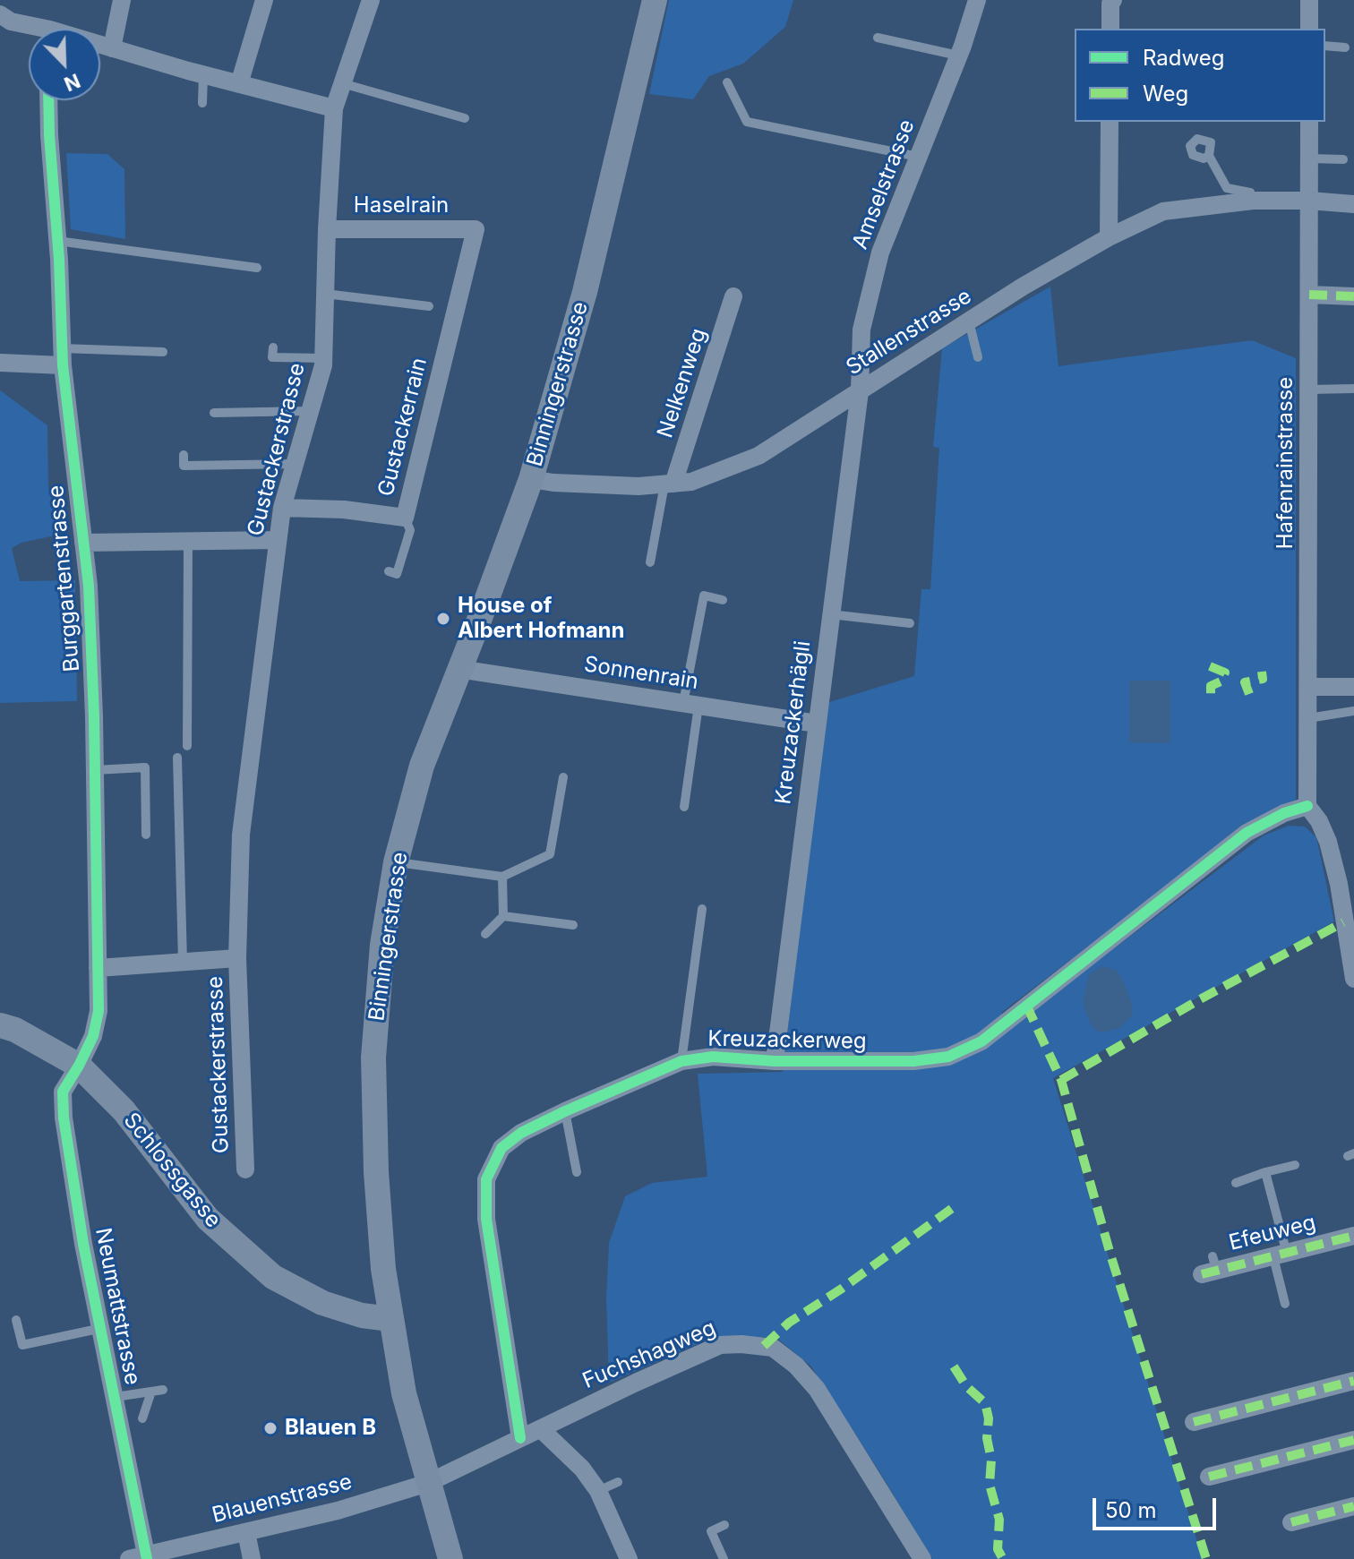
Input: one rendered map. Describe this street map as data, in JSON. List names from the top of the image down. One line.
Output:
{"streets":{"main road":["Binningerstrasse","Schlossgasse"],"street":["Amselstrasse","Haselrain","Stallenstrasse","Nelkenweg","Gustackerrain","Gustackerstrasse","Hafenrainstrasse","Burggartenstrasse","Sonnenrain","Kreuzackerhägli","Kreuzackerweg","Efeuweg","Neumattstrasse","Fuchshagweg","Blauenstrasse"]},"crossings":[["Amselstrasse","Stallenstrasse"],["Amselstrasse","Kreuzackerhägli"],["Haselrain","Gustackerrain"],["Haselrain","Gustackerstrasse"],["Stallenstrasse","Nelkenweg"],["Stallenstrasse","Binningerstrasse"],["Stallenstrasse","Hafenrainstrasse"],["Stallenstrasse","Kreuzackerhägli"],["Binningerstrasse","Sonnenrain"],["Binningerstrasse","Schlossgasse"],["Binningerstrasse","Fuchshagweg"],["Binningerstrasse","Blauenstrasse"],["Gustackerrain","Gustackerstrasse"],["Gustackerstrasse","Burggartenstrasse"],["Hafenrainstrasse","Kreuzackerweg"],["Burggartenstrasse","Schlossgasse"],["Burggartenstrasse","Neumattstrasse"],["Sonnenrain","Kreuzackerhägli"],["Kreuzackerhägli","Kreuzackerweg"],["Kreuzackerweg","Fuchshagweg"],["Schlossgasse","Neumattstrasse"],["Neumattstrasse","Blauenstrasse"],["Fuchshagweg","Blauenstrasse"]],"places":["House of Albert Hofmann","Blauen B"],"legend":["Radweg","Weg"],"scale_bar":"50 m","north":"bottom right"}
